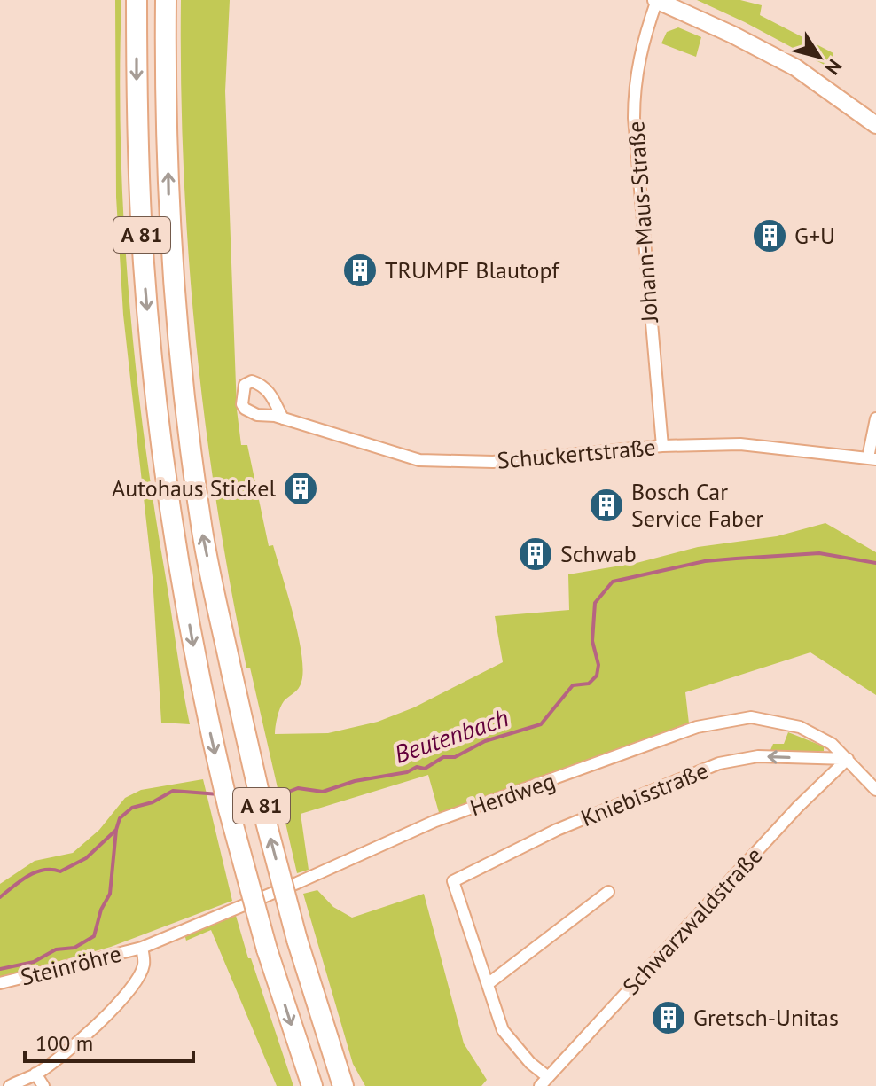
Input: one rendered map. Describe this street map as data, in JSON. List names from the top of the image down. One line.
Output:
{"streets":{"highway":["A 81"],"street":["Johann-Maus-Straße","Schuckertstraße","Herdweg","Kniebisstraße","Schwarzwaldstraße","Steinröhre"]},"crossings":[["Johann-Maus-Straße","Schuckertstraße"],["Herdweg","Kniebisstraße"],["Herdweg","Schwarzwaldstraße"],["Herdweg","Steinröhre"],["Kniebisstraße","Schwarzwaldstraße"]],"one_way":["Kniebisstraße"],"water":["Beutenbach"],"places":{"building":["G+U","TRUMPF Blautopf","Autohaus Stickel","Bosch Car Service Faber","Schwab","Gretsch-Unitas"]},"scale_bar":"100 m","north":"bottom right"}
